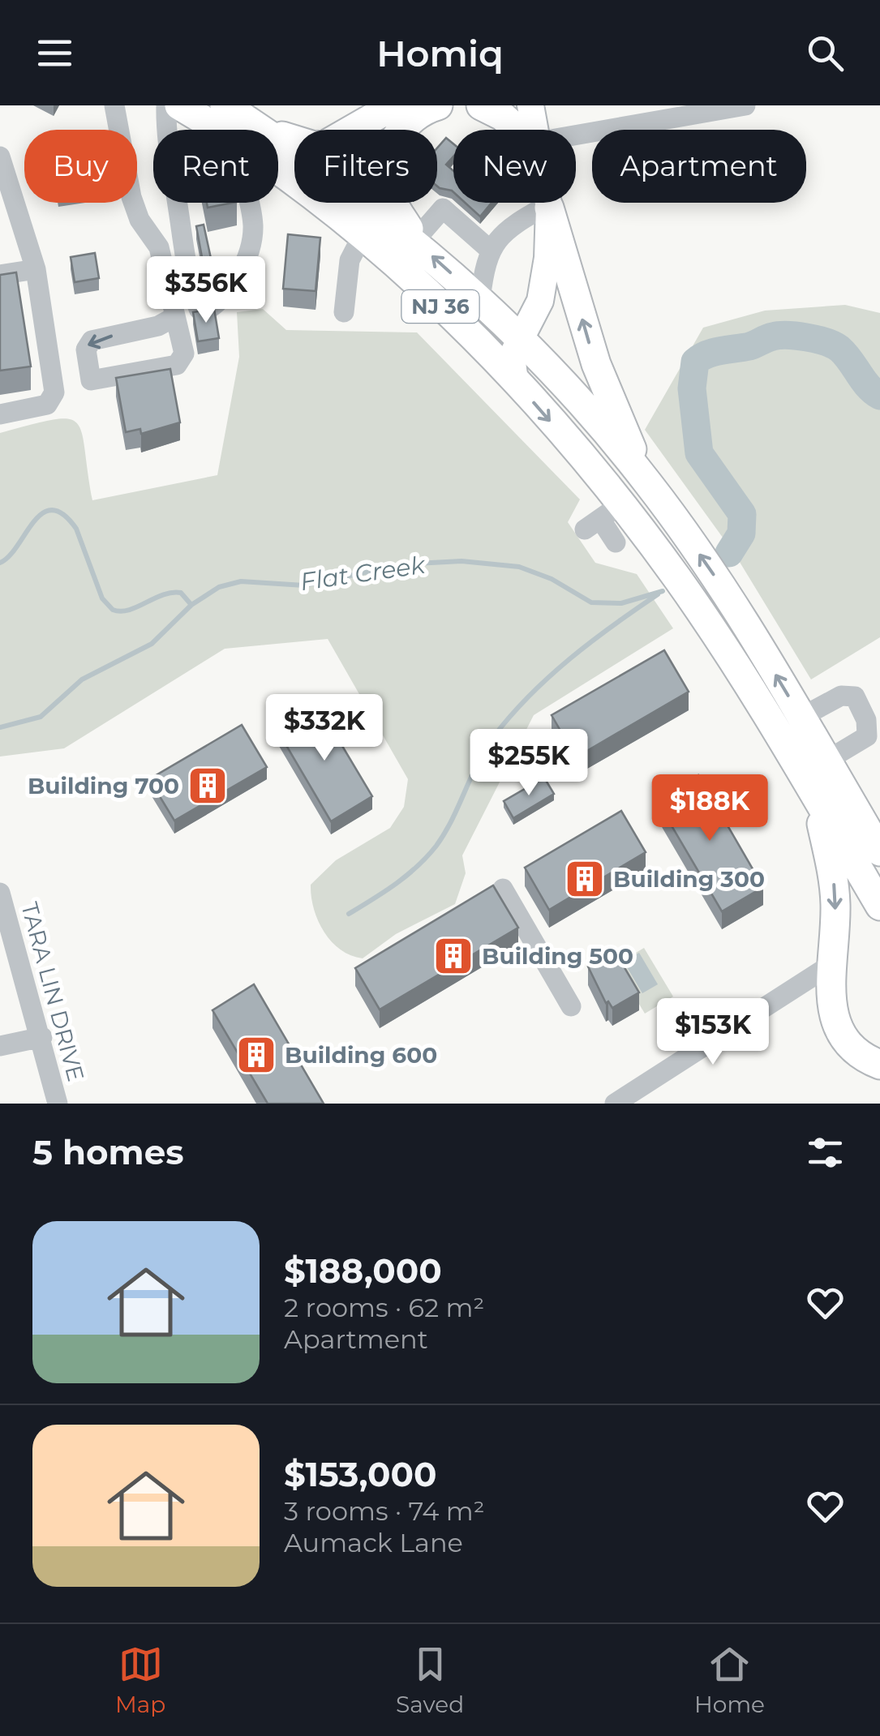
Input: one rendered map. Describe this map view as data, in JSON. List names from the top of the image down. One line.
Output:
{"streets":{"highway":["NJ 36"],"street":["TARA LIN DRIVE"]},"water":["Flat Creek"],"places":{"building":["Building 700","Building 300","Building 500","Building 600"]},"page":{"header":"Homiq","chip":["Buy","Rent","Filters","New","Apartment"],"price":["$356K","$332K","$255K","$188K","$153K"],"heading":"5 homes","list":[{"name":"$188,000","note":"2 rooms · 62 m² · Apartment"},{"name":"$153,000","note":"3 rooms · 74 m² · Aumack Lane"}],"tabs":["Map","Saved","Home"]}}
